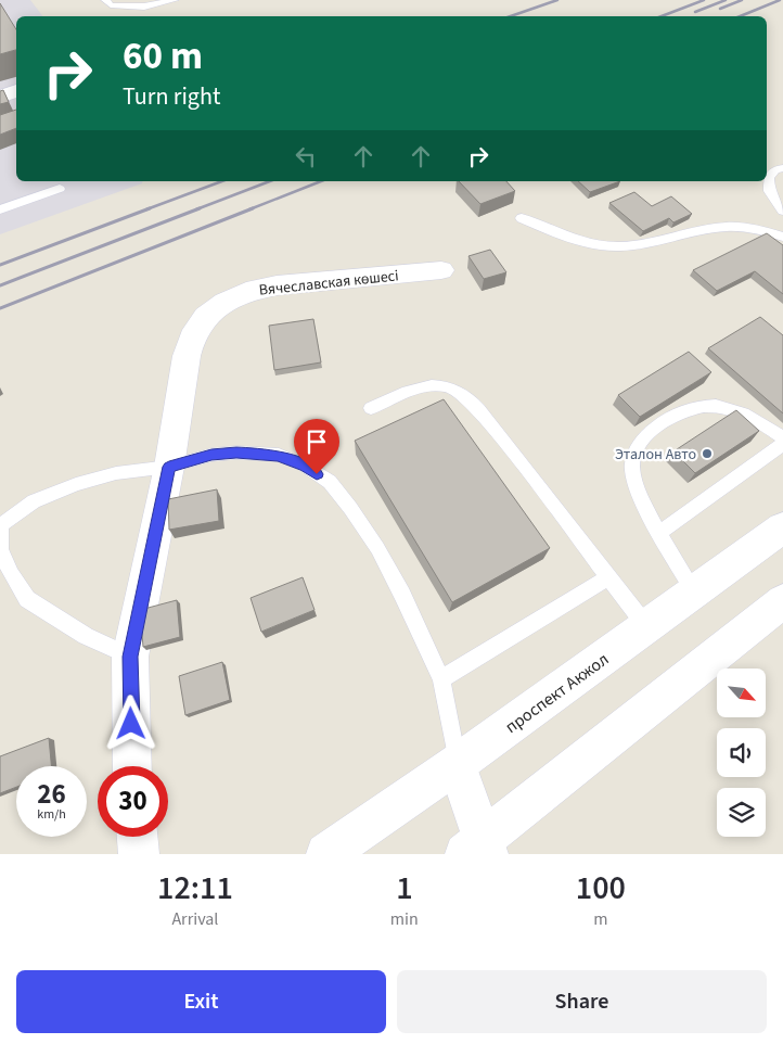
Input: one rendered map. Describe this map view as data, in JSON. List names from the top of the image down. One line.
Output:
{"streets":{"street":["Вячеславская көшесі","проспект Акжол"]},"places":["Эталон Авто"],"north":"bottom right","page":{"turn":["60 m","Turn right"],"speed":"26 km/h","limit":"30","eta":["12:11","Arrival","1","min","100","m"],"buttons":["Exit","Share"]}}
